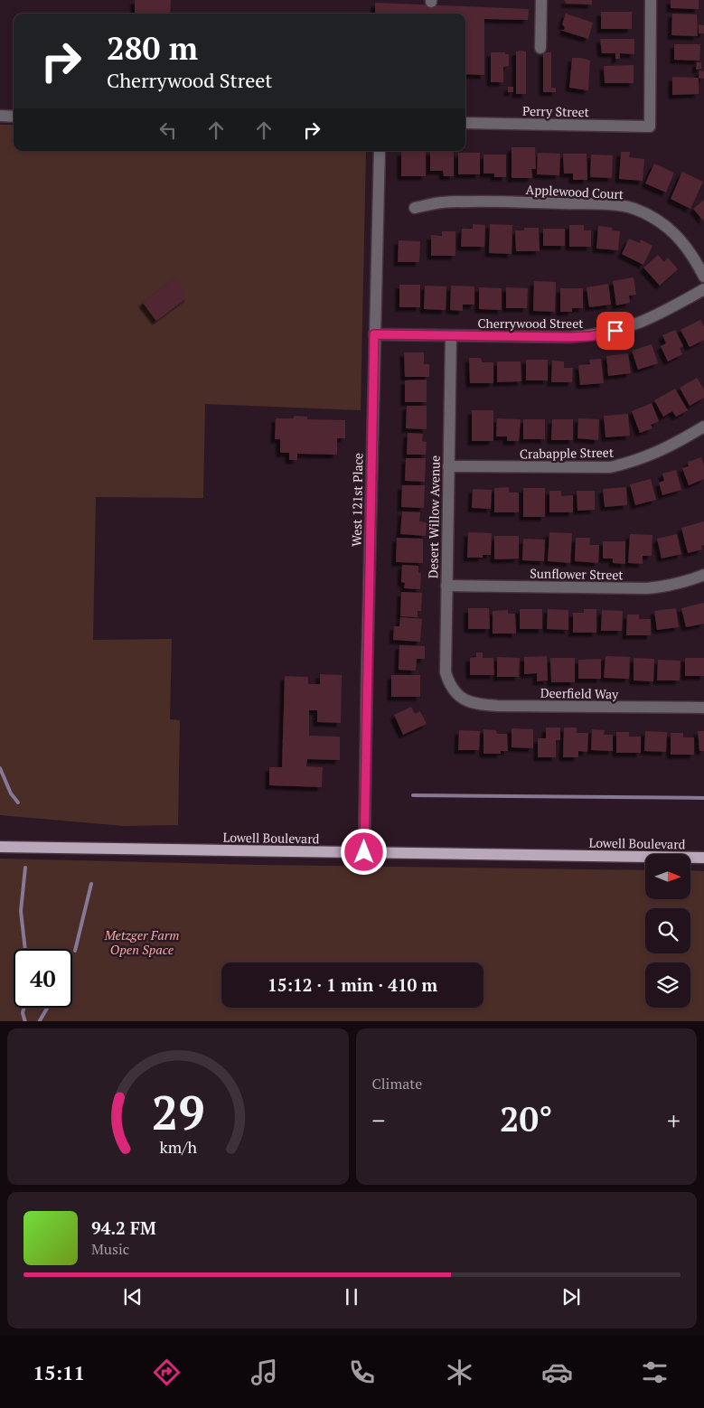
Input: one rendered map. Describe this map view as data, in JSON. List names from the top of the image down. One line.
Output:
{"streets":{"main road":["Lowell Boulevard"],"street":["Perry Street","Applewood Court","Cherrywood Street","Crabapple Street","West 121st Place","Desert Willow Avenue","Sunflower Street","Deerfield Way"]},"crossings":[["Cherrywood Street","West 121st Place"],["Cherrywood Street","Desert Willow Avenue"],["Crabapple Street","Desert Willow Avenue"],["West 121st Place","Lowell Boulevard"],["Desert Willow Avenue","Sunflower Street"],["Desert Willow Avenue","Deerfield Way"]],"parks":["Metzger Farm Open Space"],"north":"right","page":{"turn":["280 m","Cherrywood Street"],"limit":"40","trip":"15:12 · 1 min · 410 m","tile":"Climate","heat":["−","20°","+"],"song":["94.2 FM","Music"],"tabs":"15:11","gauge":["29","km/h"]}}
